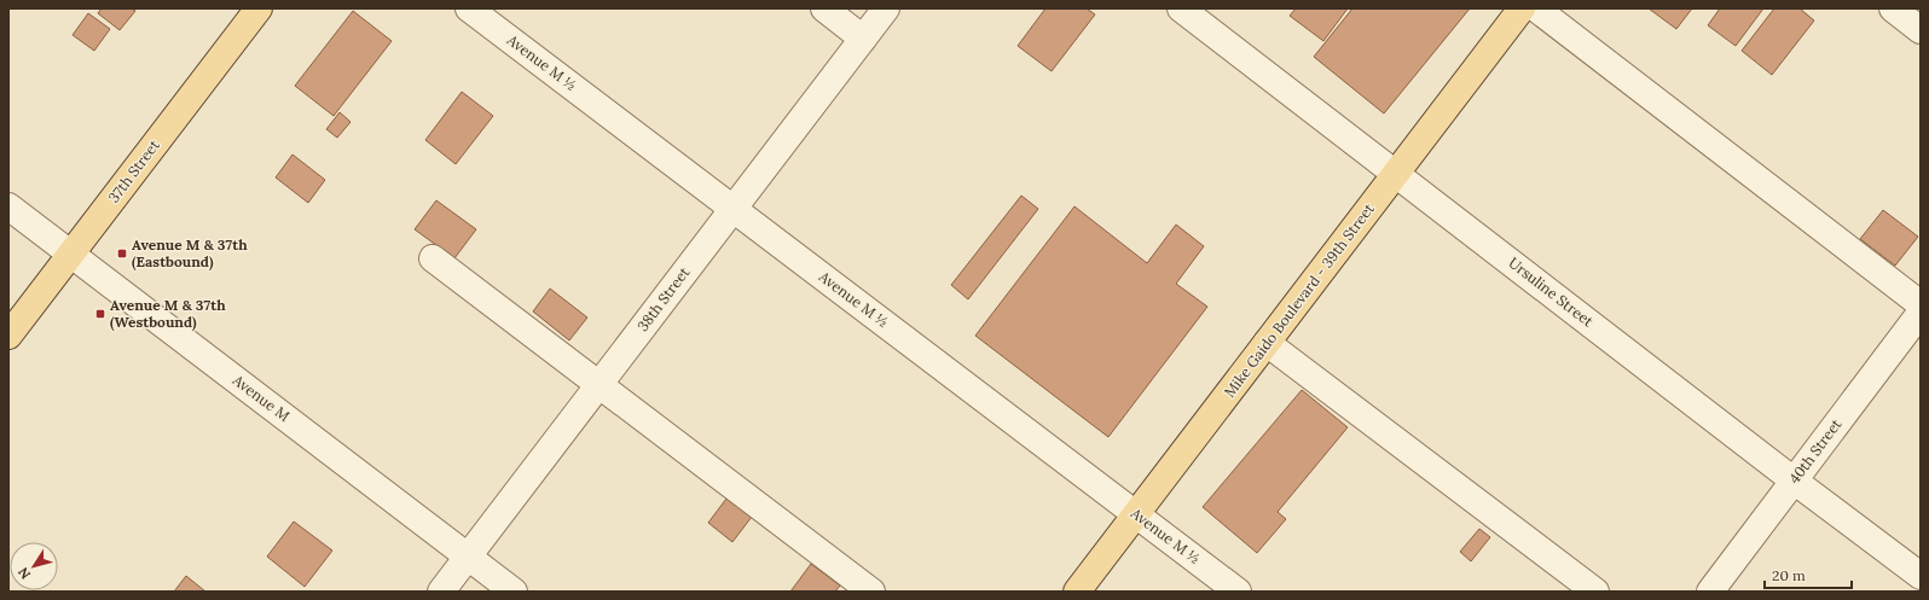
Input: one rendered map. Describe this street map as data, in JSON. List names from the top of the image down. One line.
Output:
{"streets":{"main road":["37th Street","Mike Gaido Boulevard - 39th Street"],"street":["Avenue M ½","Ursuline Street","38th Street","Avenue M","40th Street"]},"crossings":[["Avenue M ½","38th Street"],["Avenue M ½","Mike Gaido Boulevard - 39th Street"],["37th Street","Avenue M"],["Ursuline Street","Mike Gaido Boulevard - 39th Street"],["Ursuline Street","40th Street"],["38th Street","Avenue M"]],"places":{"transit":["Avenue M & 37th (Eastbound)","Avenue M & 37th (Westbound)"]},"scale_bar":"20 m","north":"bottom left"}
